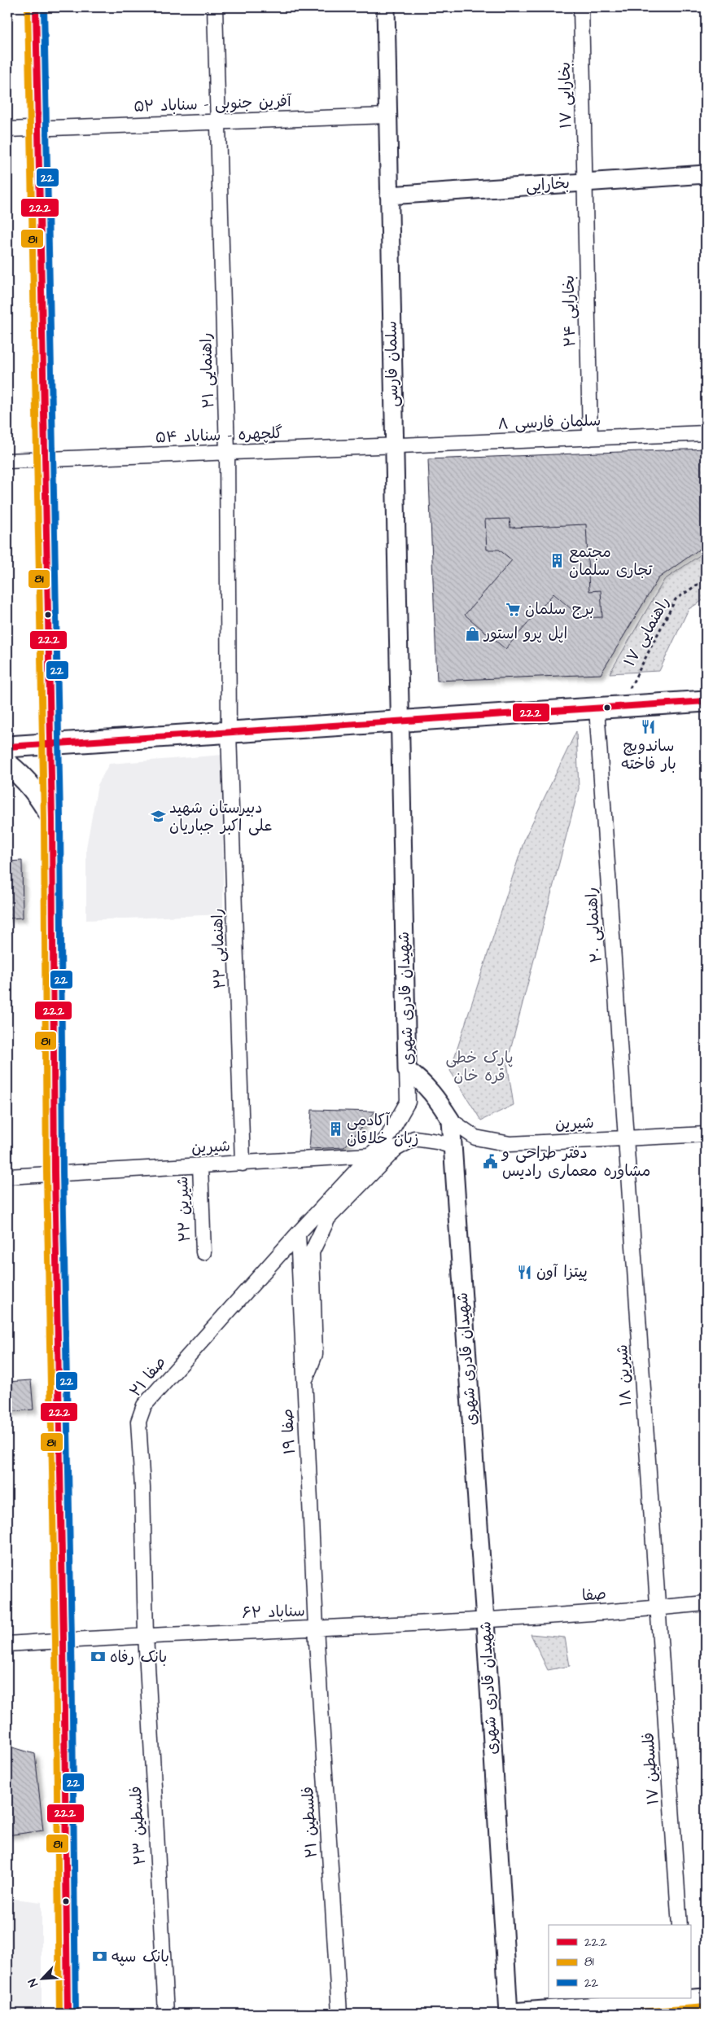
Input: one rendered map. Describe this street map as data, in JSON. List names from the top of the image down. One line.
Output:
{"streets":{"street":["بخارایی ۱۷","آفرین جنوبی - سناباد ۵۲","بخارایی","بخارایی ۲۴","سلمان فارسی","راهنمایی ۲۱","سلمان فارسی ۸","گلچهره - سناباد ۵۴","راهنمایی ۲۰","راهنمایی ۲۲","شهیدان قادری شهری","شیرین","شیرین ۲۲","شیرین ۱۸","صفا ۲۱","صفا ۱۹","صفا","سناباد ۶۲","فلسطین ۱۷","فلسطین ۲۱","فلسطین ۲۳"],"path":["راهنمایی ۱۷"]},"crossings":[["بخارایی ۱۷","بخارایی"],["بخارایی ۱۷","بخارایی ۲۴"],["آفرین جنوبی - سناباد ۵۲","سلمان فارسی"],["آفرین جنوبی - سناباد ۵۲","راهنمایی ۲۱"],["بخارایی","بخارایی ۲۴"],["بخارایی","سلمان فارسی"],["بخارایی ۲۴","سلمان فارسی ۸"],["سلمان فارسی","سلمان فارسی ۸"],["سلمان فارسی","گلچهره - سناباد ۵۴"],["سلمان فارسی","شهیدان قادری شهری"],["راهنمایی ۲۱","گلچهره - سناباد ۵۴"],["راهنمایی ۲۱","راهنمایی ۲۲"],["سلمان فارسی ۸","گلچهره - سناباد ۵۴"],["راهنمایی ۲۰","شیرین"],["راهنمایی ۲۰","شیرین ۱۸"],["راهنمایی ۲۲","شیرین"],["شهیدان قادری شهری","شیرین"],["شهیدان قادری شهری","صفا ۲۱"],["شهیدان قادری شهری","صفا"],["شهیدان قادری شهری","سناباد ۶۲"],["شیرین","شیرین ۲۲"],["شیرین","شیرین ۱۸"],["شیرین","صفا ۲۱"],["شیرین ۱۸","صفا"],["شیرین ۱۸","فلسطین ۱۷"],["صفا ۲۱","صفا ۱۹"],["صفا ۲۱","سناباد ۶۲"],["صفا ۲۱","فلسطین ۲۳"],["صفا ۱۹","سناباد ۶۲"],["صفا ۱۹","فلسطین ۲۱"],["صفا","سناباد ۶۲"],["صفا","فلسطین ۱۷"],["سناباد ۶۲","فلسطین ۲۱"],["سناباد ۶۲","فلسطین ۲۳"]],"parks":["پارک خطی قره خان"],"places":{"building":["مجتمع تجاری سلمان","آکادمی زبان خلاقان"],"supermarket":["برج سلمان"],"shop":["اپل پرو استور"],"restaurant":["ساندویچ بار فاخته","پیتزا آون"],"school or university":["دبیرستان شهید علی اکبر جباریان"],"public building":["دفتر طراحی و مشاوره معماری رادیس"],"bank":["بانک رفاه","بانک سپه"]},"lines":["transit line 22.2","transit line 81","transit line 22"],"legend":["22.2","81","22"],"north":"bottom left"}
